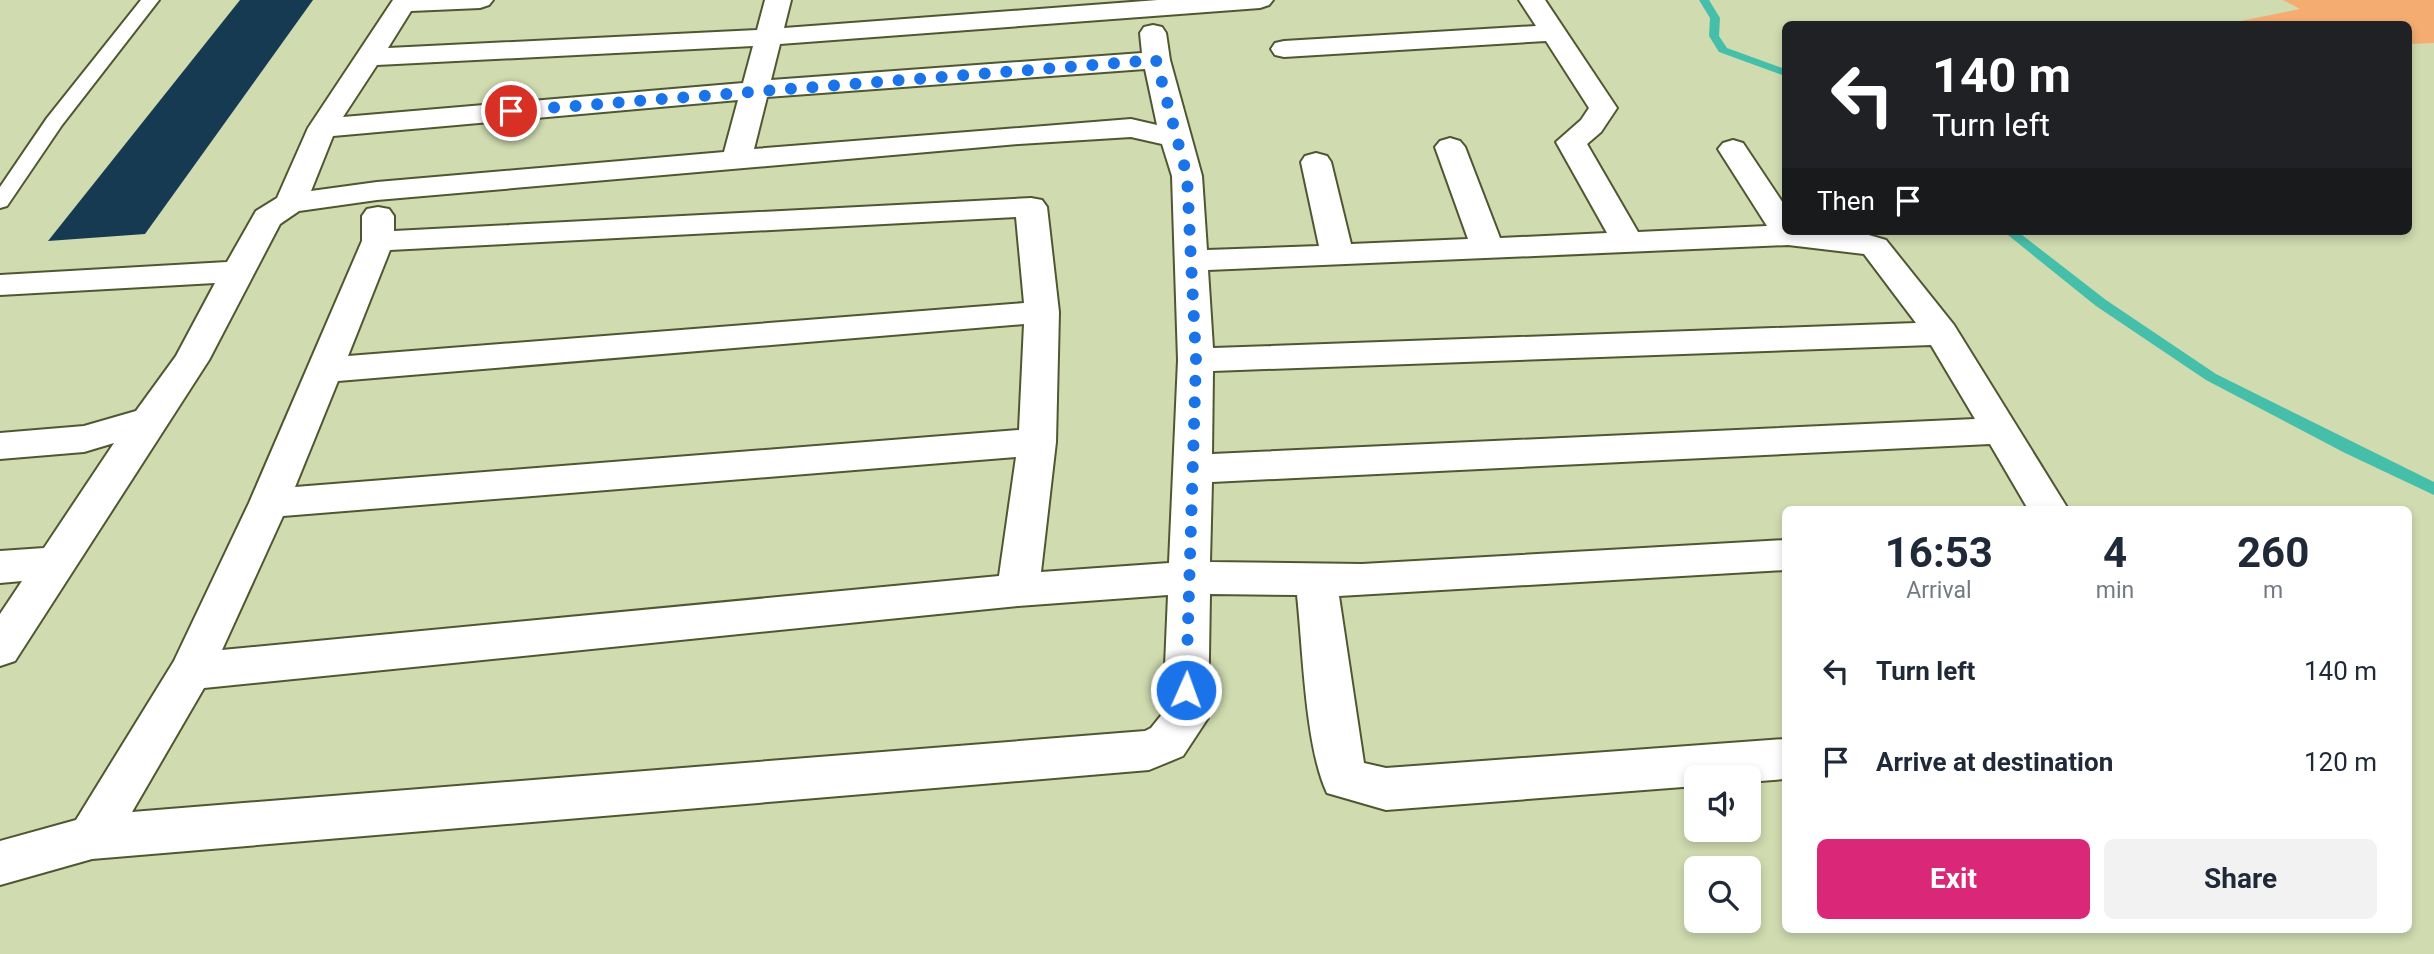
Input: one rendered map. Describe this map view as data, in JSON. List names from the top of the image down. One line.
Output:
{"page":{"turn":["140 m","Turn left"],"then":"Then","eta":["16:53","Arrival","4","min","260","m"],"list":[{"name":"Turn left","value":"140 m"},{"name":"Arrive at destination","value":"120 m"}],"buttons":["Exit","Share"]}}
